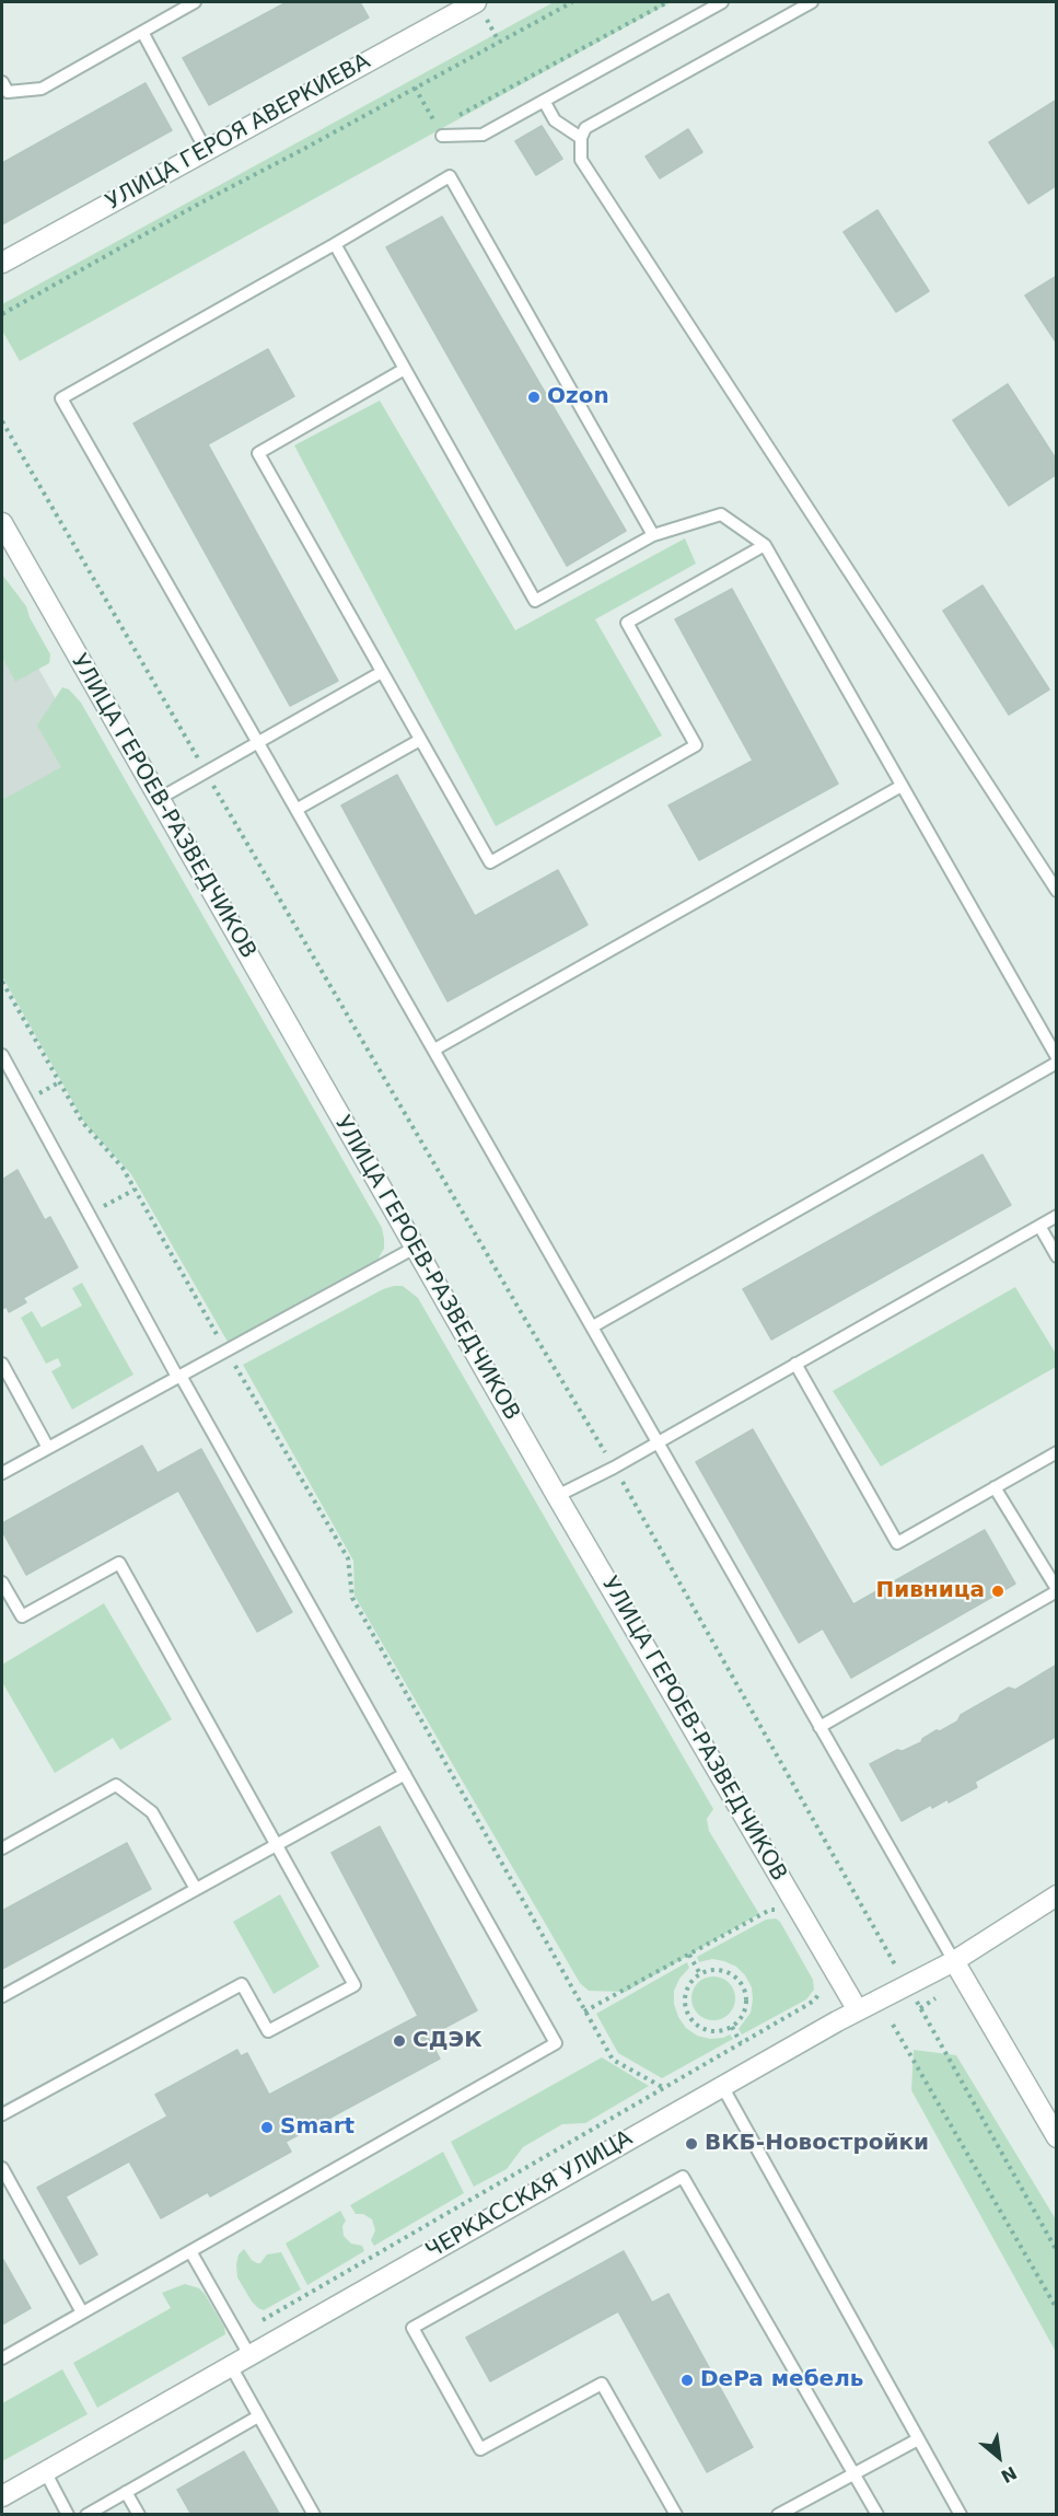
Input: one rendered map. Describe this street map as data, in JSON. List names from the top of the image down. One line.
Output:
{"streets":{"street":["УЛИЦА ГЕРОЯ АВЕРКИЕВА","УЛИЦА ГЕРОЕВ-РАЗВЕДЧИКОВ","ЧЕРКАССКАЯ УЛИЦА"]},"crossings":[["УЛИЦА ГЕРОЕВ-РАЗВЕДЧИКОВ","ЧЕРКАССКАЯ УЛИЦА"]],"places":["Ozon","Пивница","СДЭК","Smart","ВКБ-Новостройки","DePa мебель"],"north":"bottom right"}
